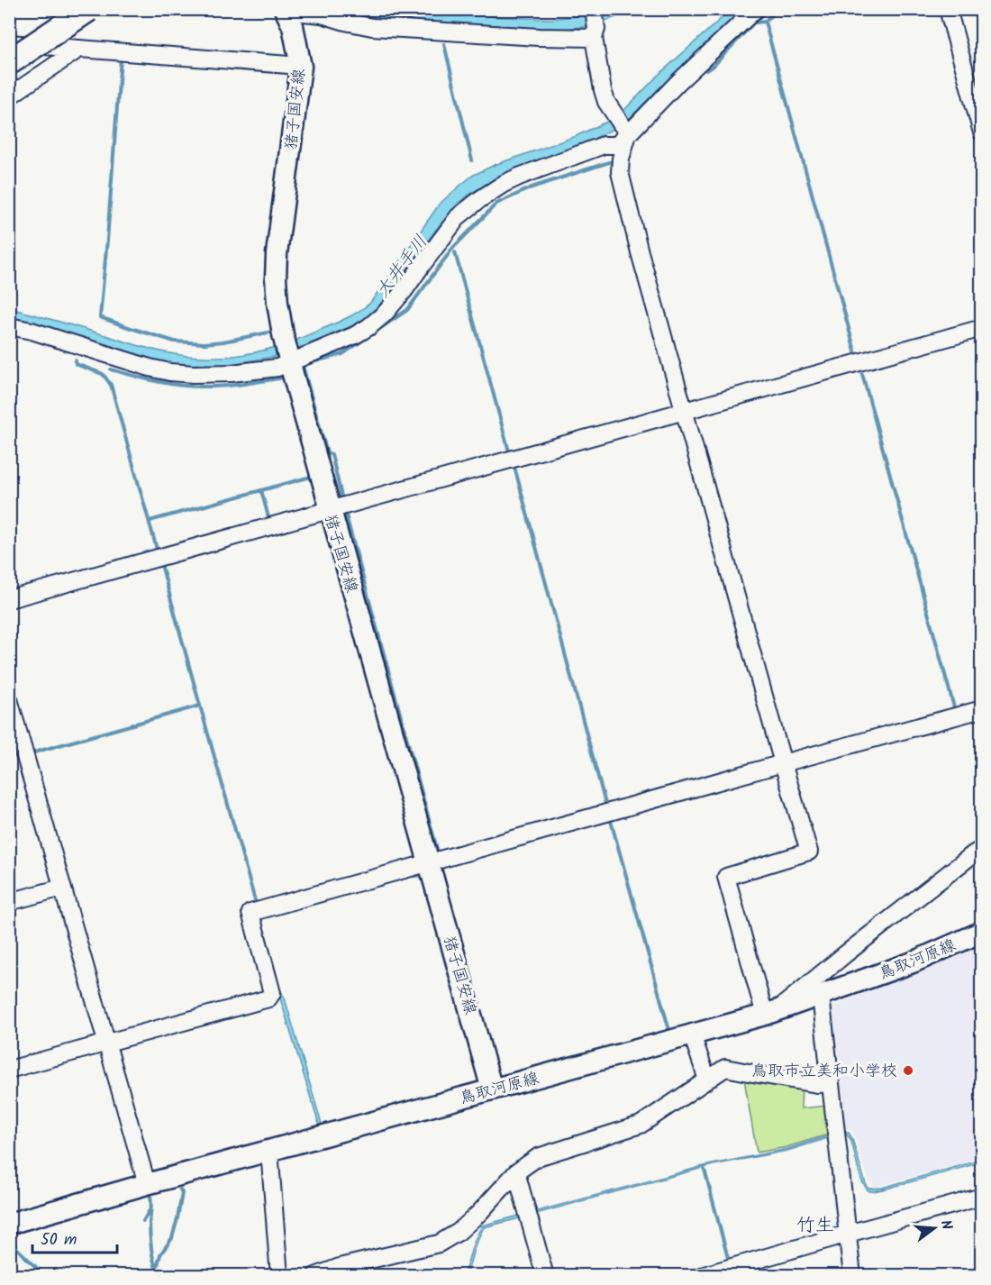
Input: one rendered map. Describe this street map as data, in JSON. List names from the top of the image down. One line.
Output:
{"streets":{"main road":["猪子国安線","鳥取河原線"]},"crossings":[["猪子国安線","鳥取河原線"]],"districts":["竹生"],"water":["大井手川"],"places":["鳥取市立美和小学校"],"scale_bar":"50 m","north":"right"}
